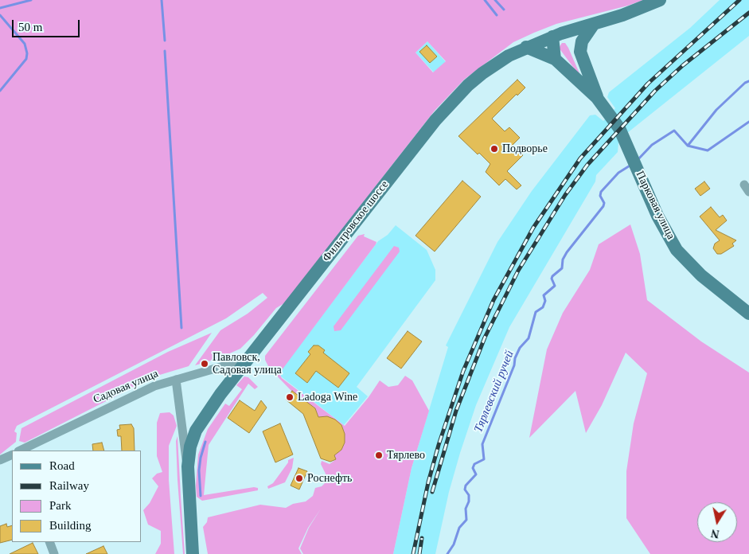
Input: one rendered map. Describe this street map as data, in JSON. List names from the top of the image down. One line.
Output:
{"streets":{"main road":["Парковая улица","Фильтровское шоссе"],"street":["Садовая улица"]},"crossings":[["Фильтровское шоссе","Садовая улица"]],"water":["Тярлевский ручей"],"places":["Подворье","Павловск, Садовая улица","Ladoga Wine","Тярлево","Роснефть"],"legend":["Road","Railway","Park","Building"],"scale_bar":"50 m","north":"bottom"}
